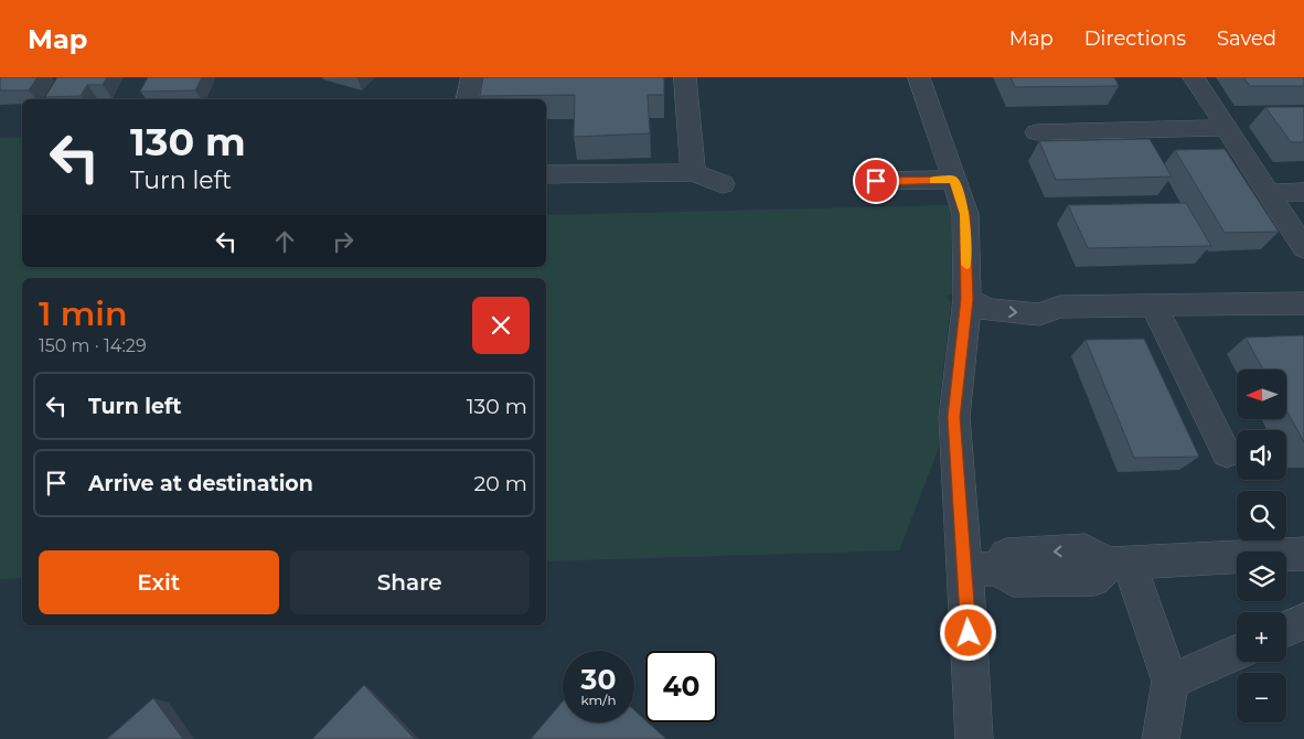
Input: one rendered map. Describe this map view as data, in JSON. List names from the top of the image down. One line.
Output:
{"north":"left","page":{"header":"Map","nav":["Map","Directions","Saved"],"turn":["130 m","Turn left"],"heading":["1 min","150 m · 14:29"],"map_buttons":["+","−"],"list":[{"name":"Turn left","value":"130 m"},{"name":"Arrive at destination","value":"20 m"}],"buttons":["Exit","Share"],"speed":"30 km/h","limit":"40"}}
